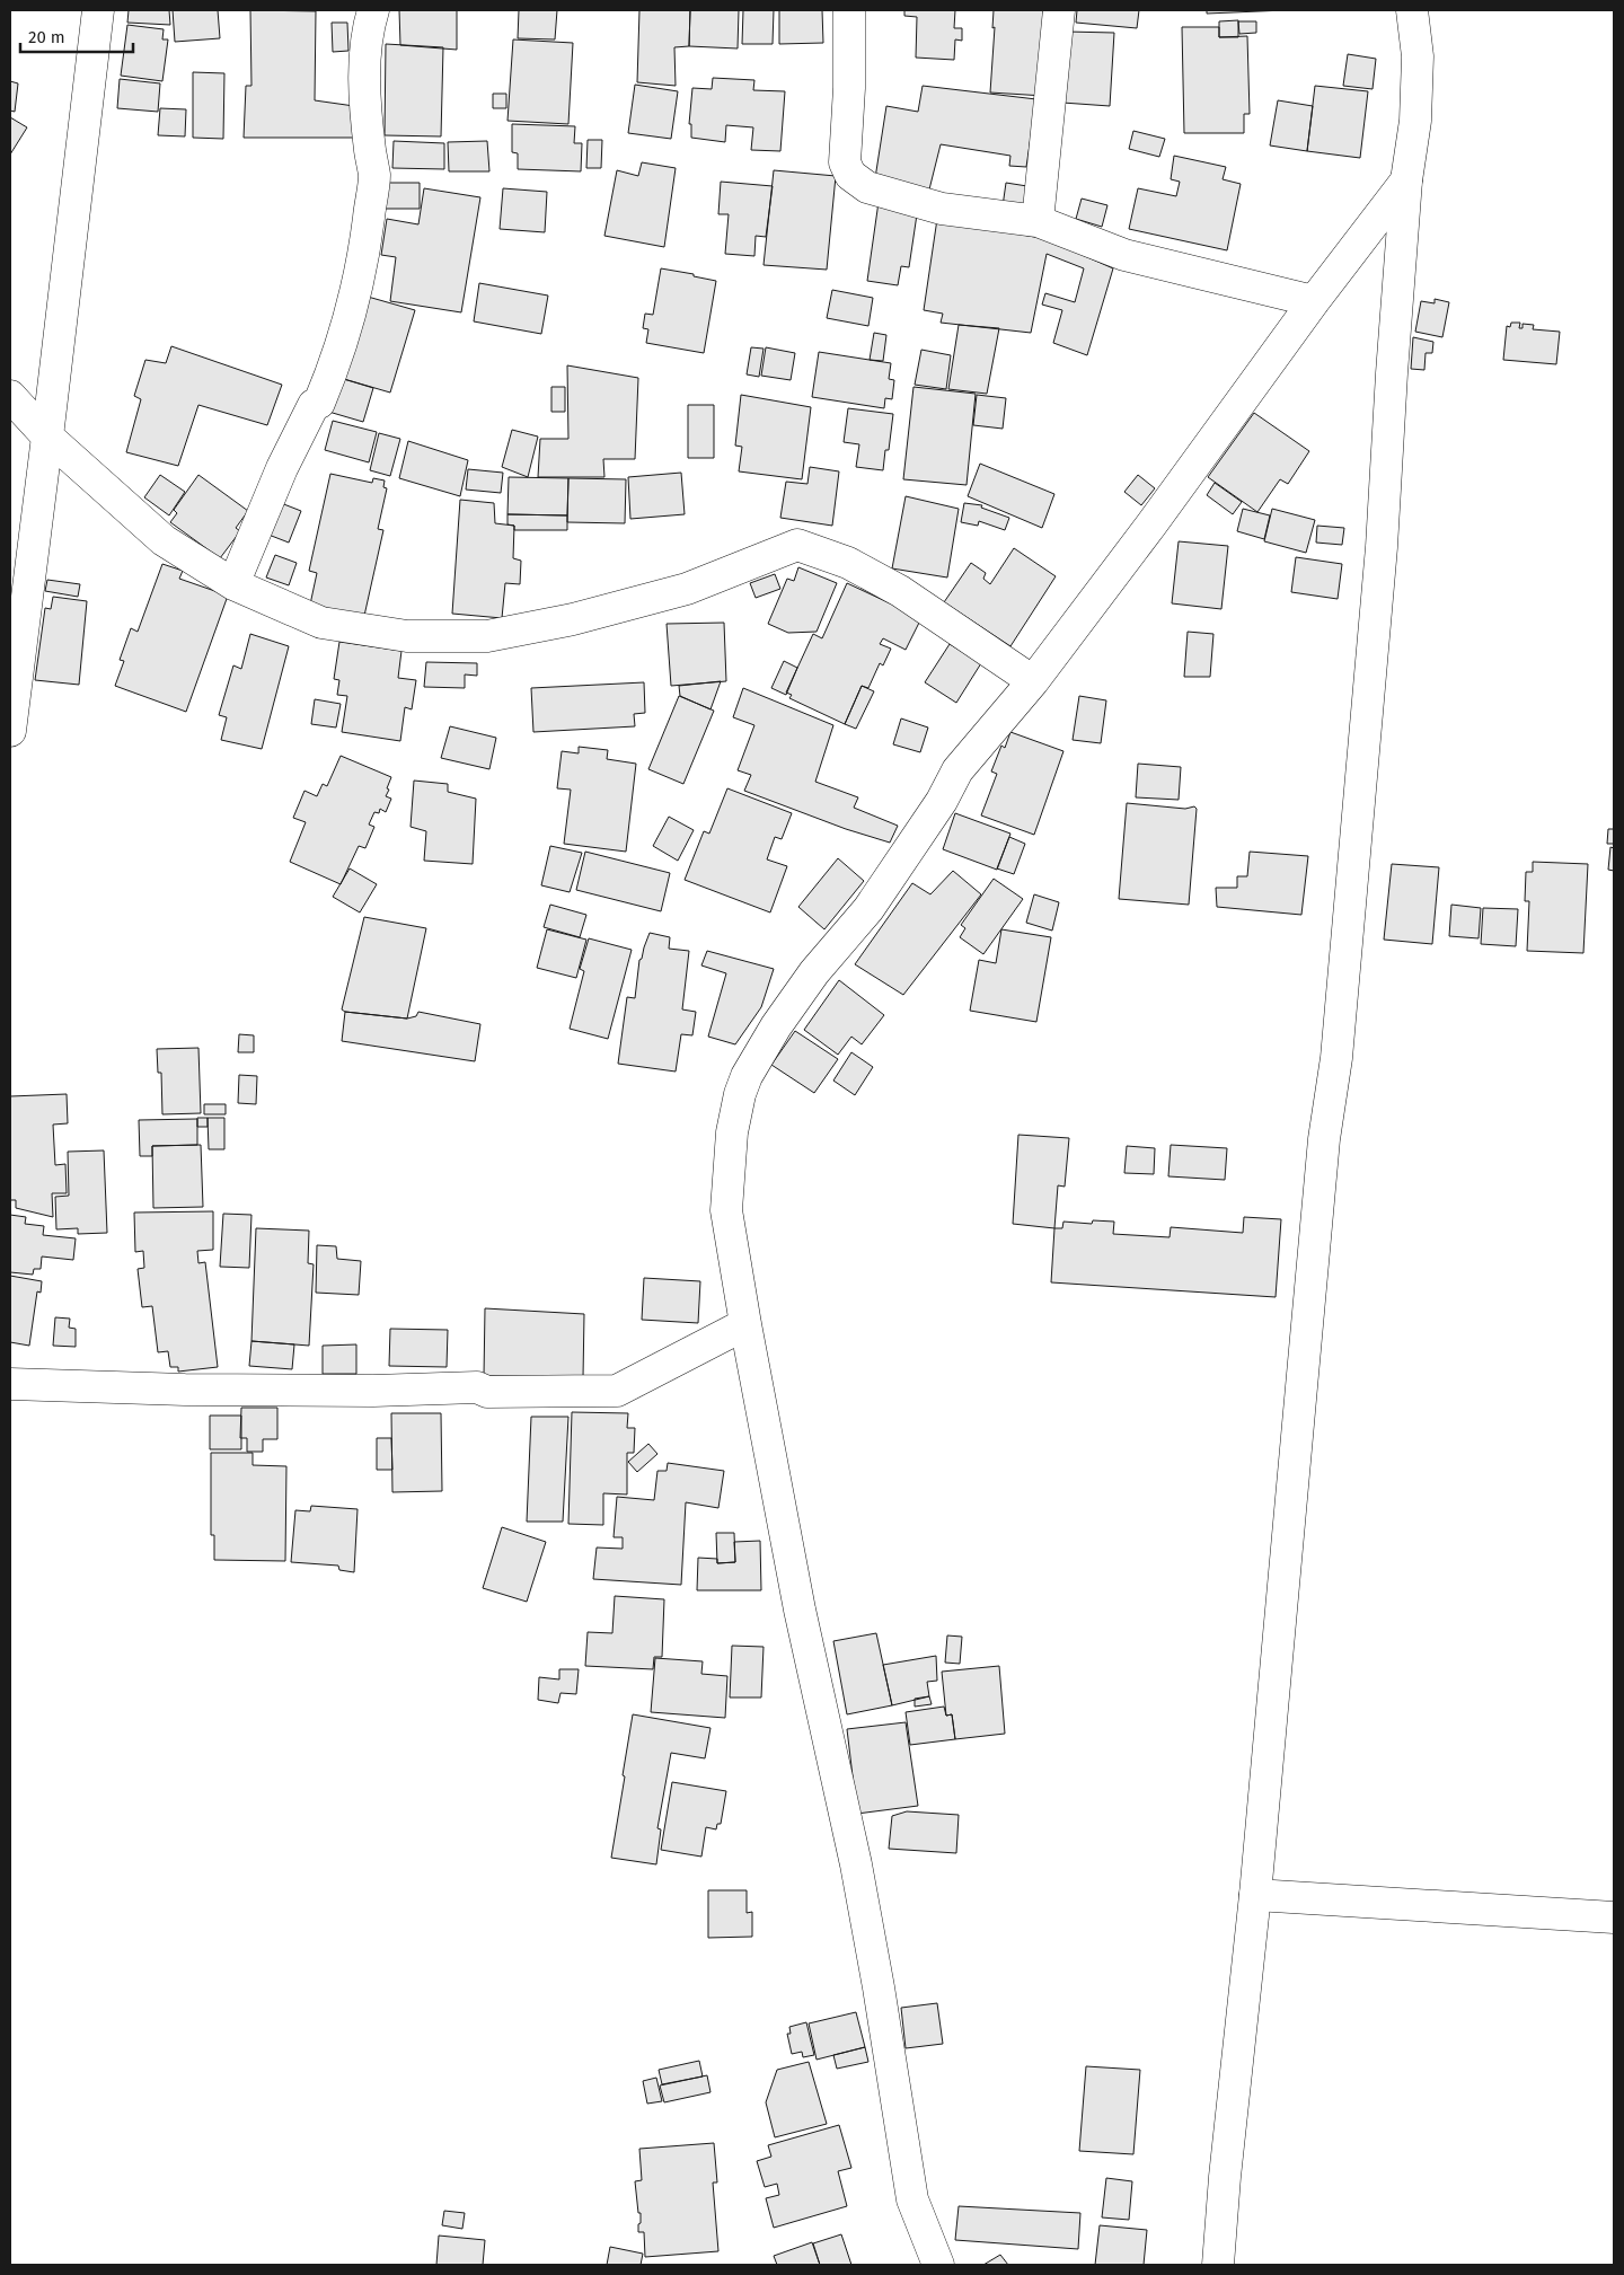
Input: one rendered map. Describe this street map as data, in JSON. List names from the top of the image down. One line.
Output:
{"scale_bar":"20 m"}
